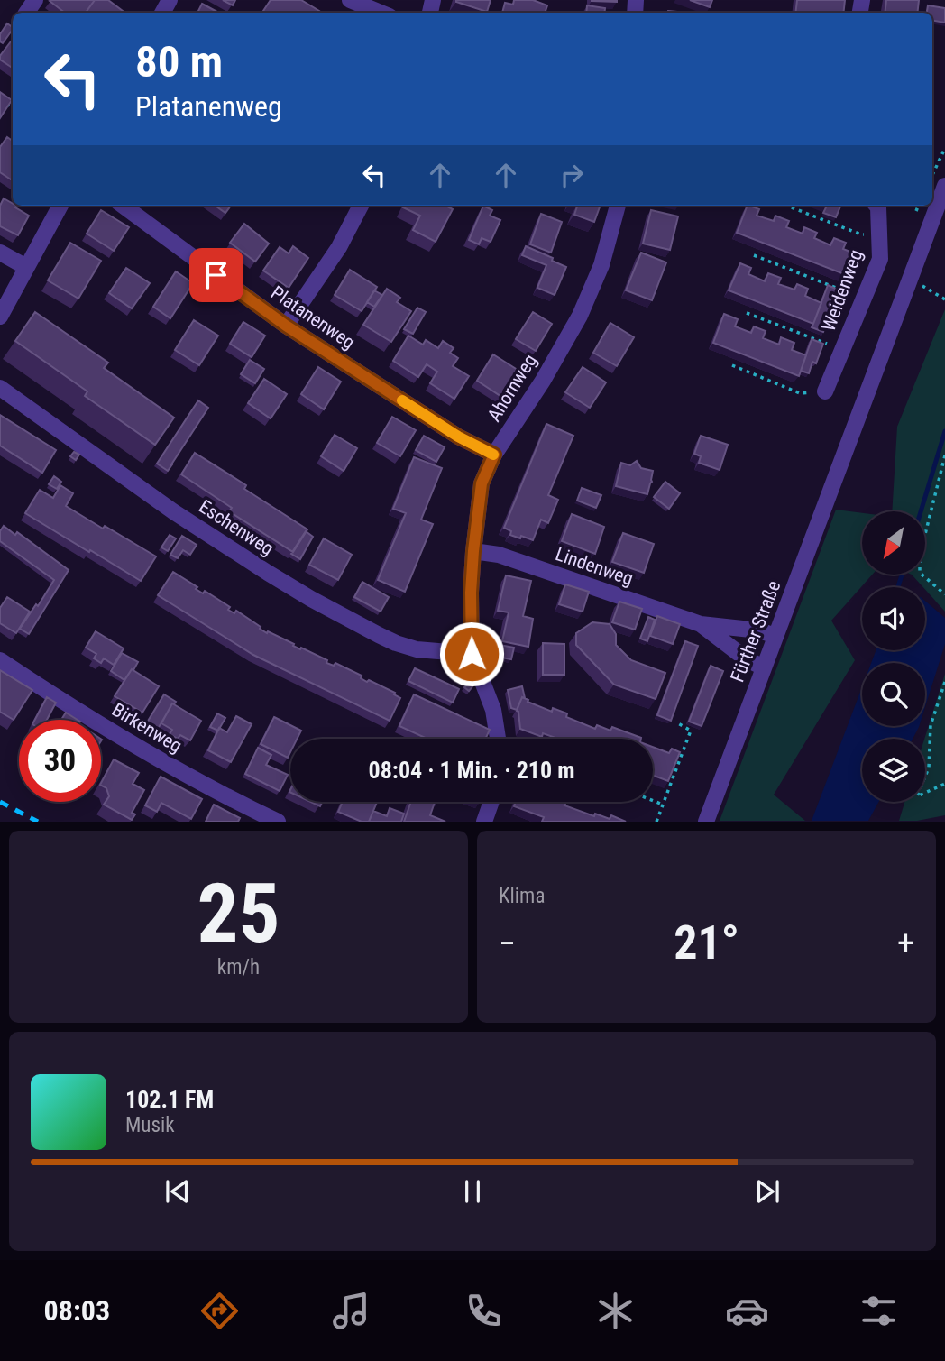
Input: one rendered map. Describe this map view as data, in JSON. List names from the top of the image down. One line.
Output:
{"streets":{"street":["Weidenweg","Platanenweg","Ahornweg","Eschenweg","Lindenweg","Fürther Straße","Birkenweg"]},"crossings":[["Platanenweg","Ahornweg"],["Ahornweg","Eschenweg"],["Ahornweg","Lindenweg"],["Lindenweg","Fürther Straße"]],"north":"bottom left","page":{"turn":["80 m","Platanenweg"],"limit":"30","trip":"08:04 · 1 Min. · 210 m","tile":[["25","km/h"],"Klima"],"heat":["−","21°","+"],"song":["102.1 FM","Musik"],"tabs":"08:03"}}
